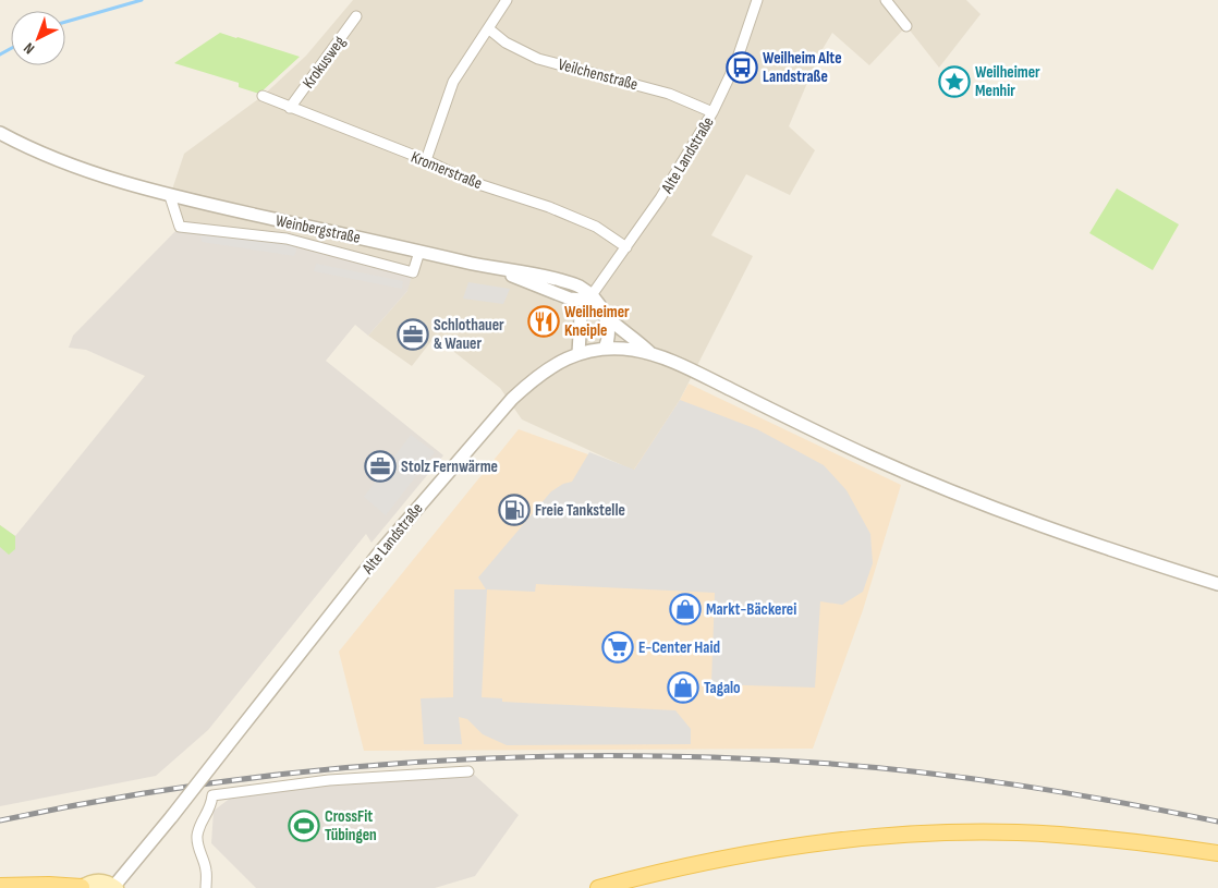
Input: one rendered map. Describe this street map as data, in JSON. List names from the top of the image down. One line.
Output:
{"streets":{"street":["Krokusweg","Veilchenstraße","Alte Landstraße","Kromerstraße","Weinbergstraße"]},"crossings":[["Krokusweg","Kromerstraße"],["Veilchenstraße","Alte Landstraße"],["Alte Landstraße","Kromerstraße"]],"places":{"bus stop":["Weilheim Alte Landstraße"],"place":["Weilheimer Menhir"],"restaurant":["Weilheimer Kneiple"],"office":["Schlothauer & Wauer","Stolz Fernwärme"],"fuel station":["Freie Tankstelle"],"shop":["Markt-Bäckerei","Tagalo"],"supermarket":["E-Center Haid"],"sports":["CrossFit Tübingen"]},"north":"bottom left"}
